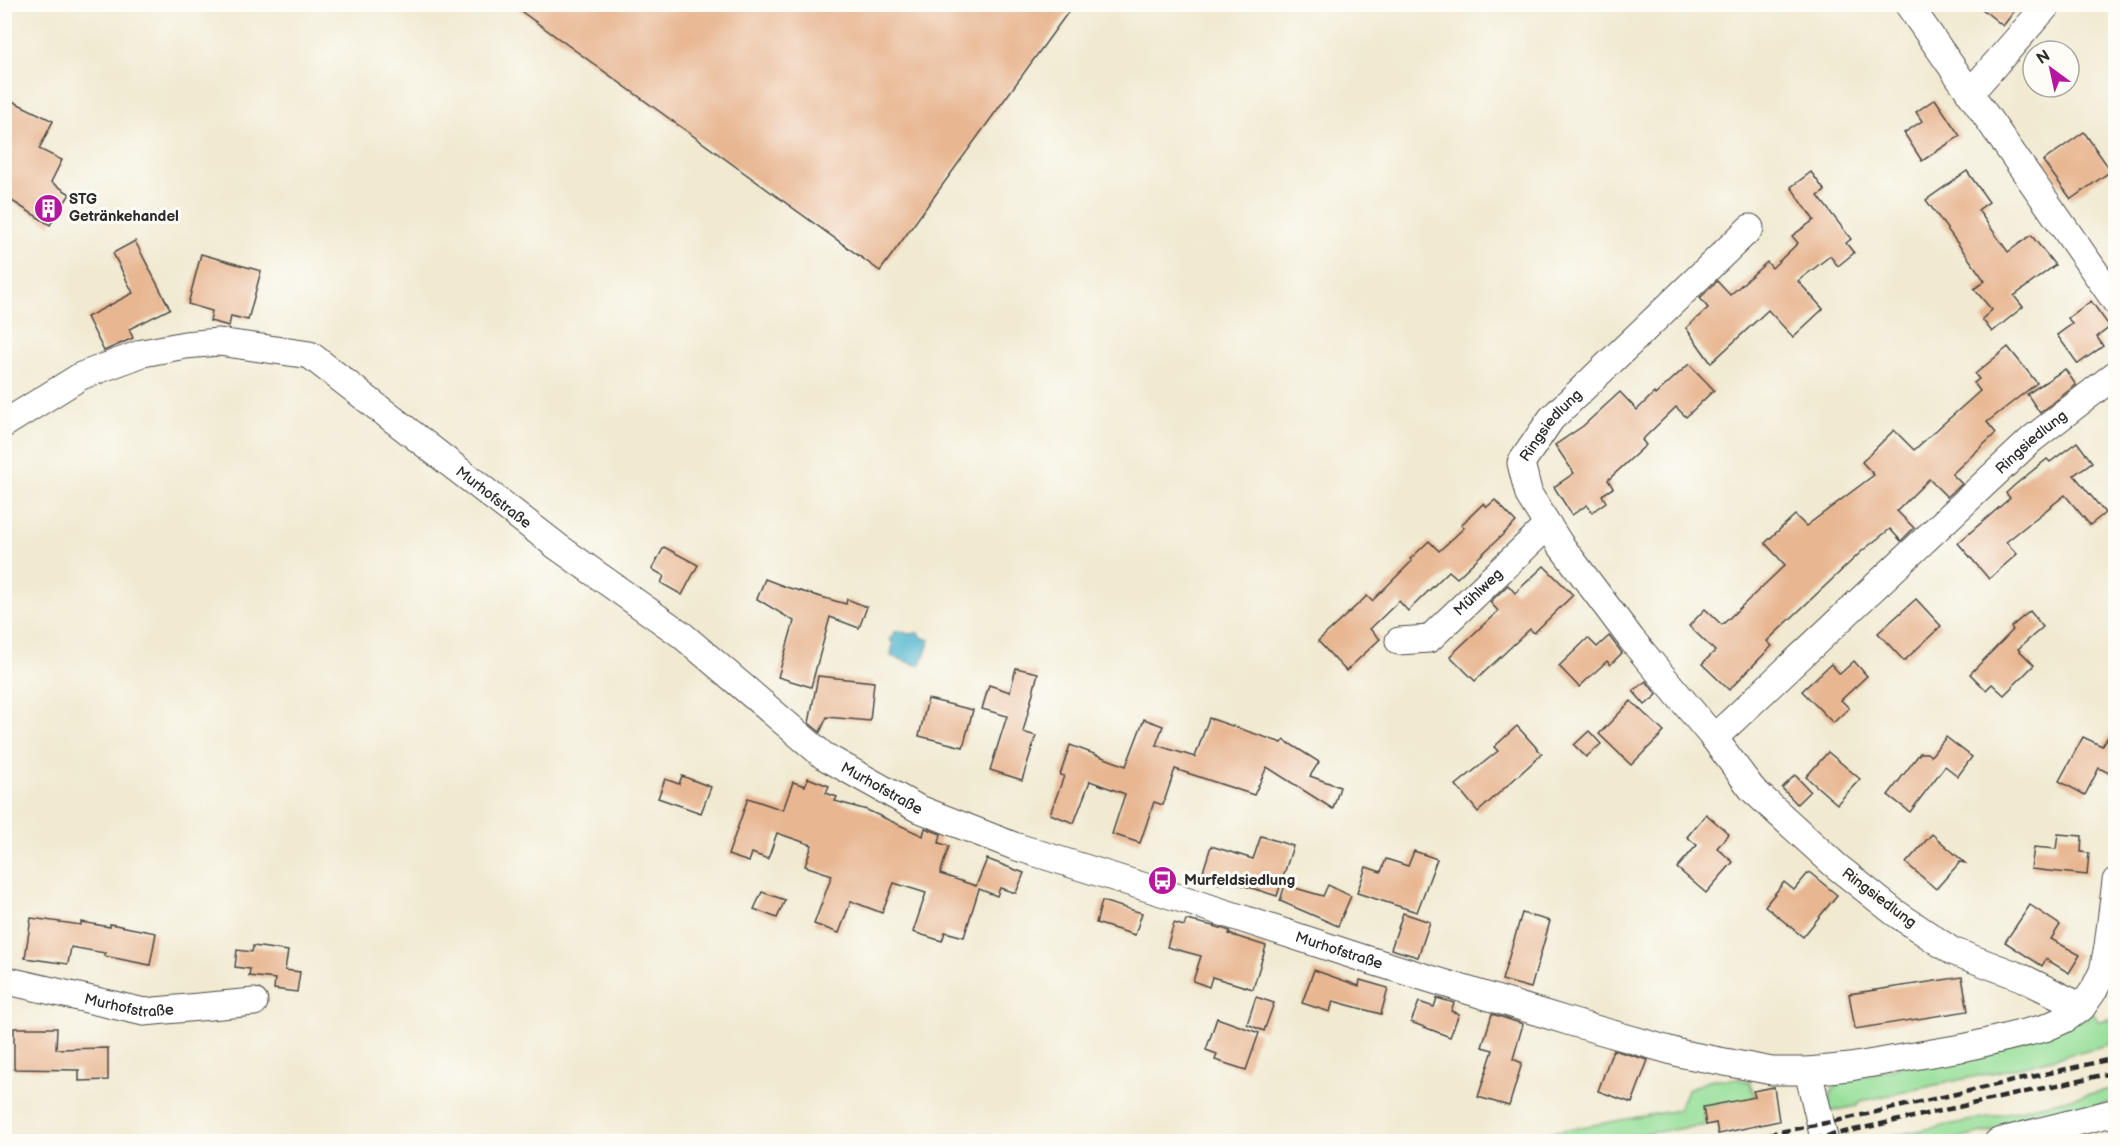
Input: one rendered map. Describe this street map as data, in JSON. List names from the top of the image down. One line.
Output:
{"streets":{"street":["Ringsiedlung","Murhofstraße","Mühlweg"]},"crossings":[["Ringsiedlung","Mühlweg"]],"places":{"building":["STG Getränkehandel"],"bus stop":["Murfeldsiedlung"]},"north":"top left"}
